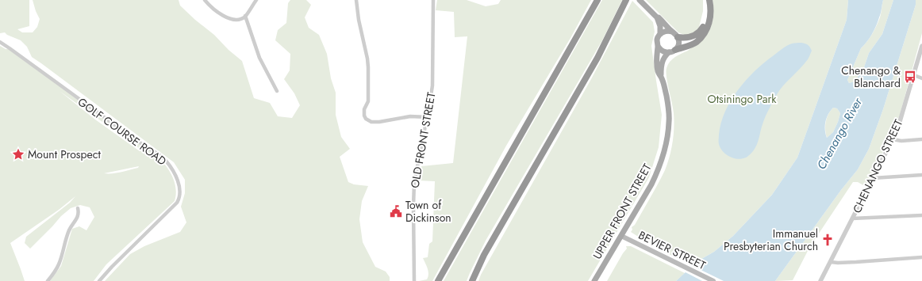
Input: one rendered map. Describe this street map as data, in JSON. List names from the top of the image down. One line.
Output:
{"streets":{"main road":["UPPER FRONT STREET","BEVIER STREET"],"street":["GOLF COURSE ROAD","OLD FRONT STREET","CHENANGO STREET"]},"crossings":[["UPPER FRONT STREET","BEVIER STREET"]],"water":["Chenango River"],"parks":["Otsiningo Park"],"places":{"bus stop":["Chenango & Blanchard"],"place":["Mount Prospect"],"public building":["Town of Dickinson"],"church":["Immanuel Presbyterian Church"]}}
